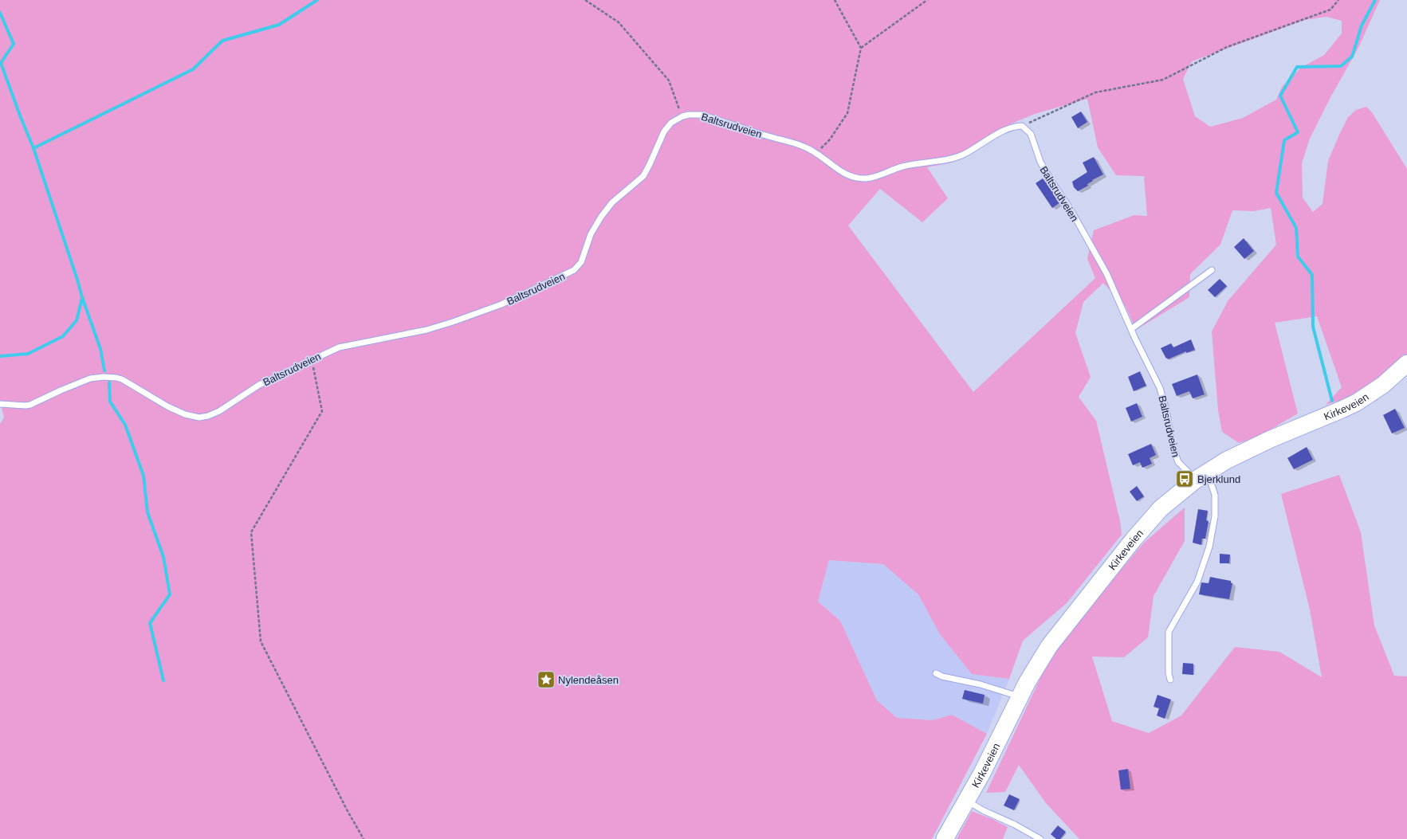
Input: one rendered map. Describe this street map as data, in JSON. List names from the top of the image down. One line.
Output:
{"streets":{"main road":["Kirkeveien"],"lane":["Baltsrudveien"]},"crossings":[["Baltsrudveien","Kirkeveien"]],"places":{"bus stop":["Bjerklund"],"place":["Nylendeåsen"]}}
